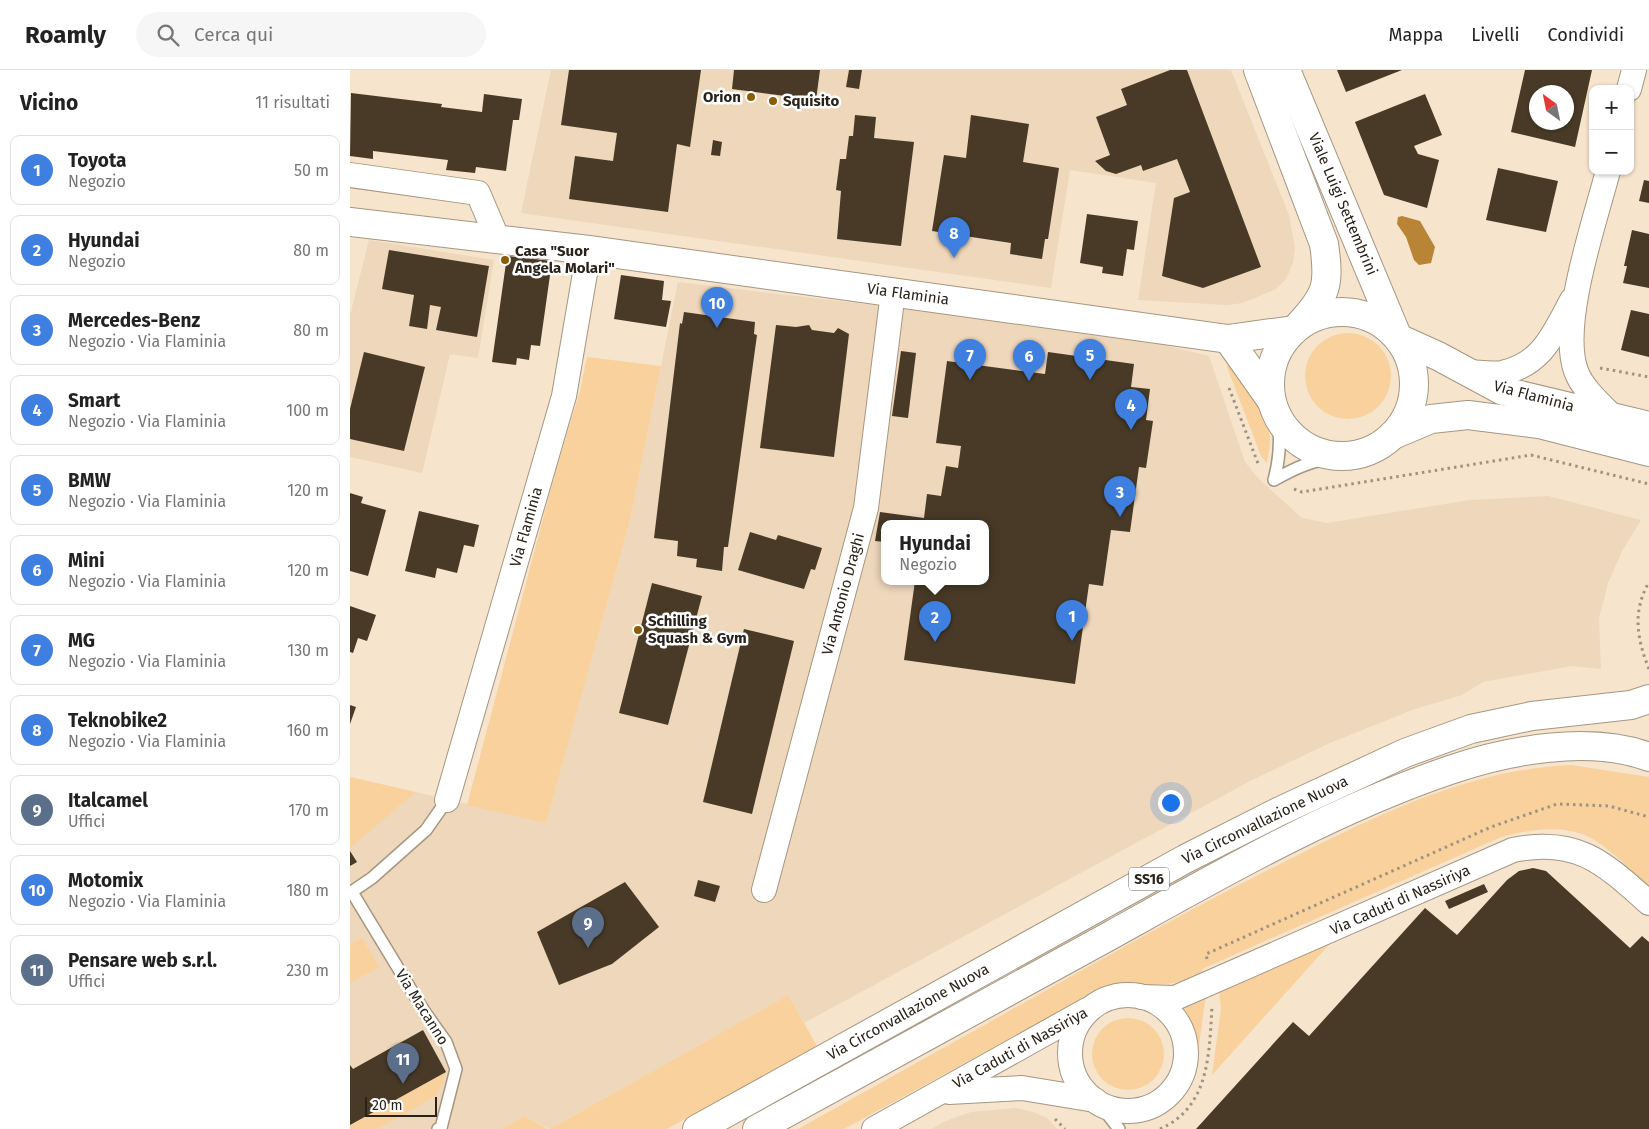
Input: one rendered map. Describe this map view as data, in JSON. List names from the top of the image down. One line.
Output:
{"streets":{"main road":["Viale Luigi Settembrini","Via Flaminia","Via Circonvallazione Nuova","SS16"],"street":["Via Antonio Draghi","Via Caduti di Nassiriya"],"lane":["Via Macanno"]},"crossings":[["Viale Luigi Settembrini","Via Flaminia"],["Via Flaminia","Via Antonio Draghi"],["Via Flaminia","Via Macanno"]],"places":["Orion","Squisito","Casa \"Suor Angela Molari\"","Schilling Squash & Gym"],"scale_bar":"20 m","north":"top left","page":{"header":"Roamly","search":"Cerca qui","nav":["Mappa","Livelli","Condividi"],"heading":["Vicino","11 risultati"],"map_buttons":["+","−"],"list":[{"mark":"1","name":"Toyota","note":"Negozio","value":"50 m"},{"mark":"2","name":"Hyundai","note":"Negozio","value":"80 m"},{"mark":"3","name":"Mercedes-Benz","note":"Negozio · Via Flaminia","value":"80 m"},{"mark":"4","name":"Smart","note":"Negozio · Via Flaminia","value":"100 m"},{"mark":"5","name":"BMW","note":"Negozio · Via Flaminia","value":"120 m"},{"mark":"6","name":"Mini","note":"Negozio · Via Flaminia","value":"120 m"},{"mark":"7","name":"MG","note":"Negozio · Via Flaminia","value":"130 m"},{"mark":"8","name":"Teknobike2","note":"Negozio · Via Flaminia","value":"160 m"},{"mark":"9","name":"Italcamel","note":"Uffici","value":"170 m"},{"mark":"10","name":"Motomix","note":"Negozio · Via Flaminia","value":"180 m"},{"mark":"11","name":"Pensare web s.r.l.","note":"Uffici","value":"230 m"}],"pins":["8","10","5","7","6","4","3","1","2","9","11"],"popup":["Hyundai","Negozio"],"scale":"20 m"}}
